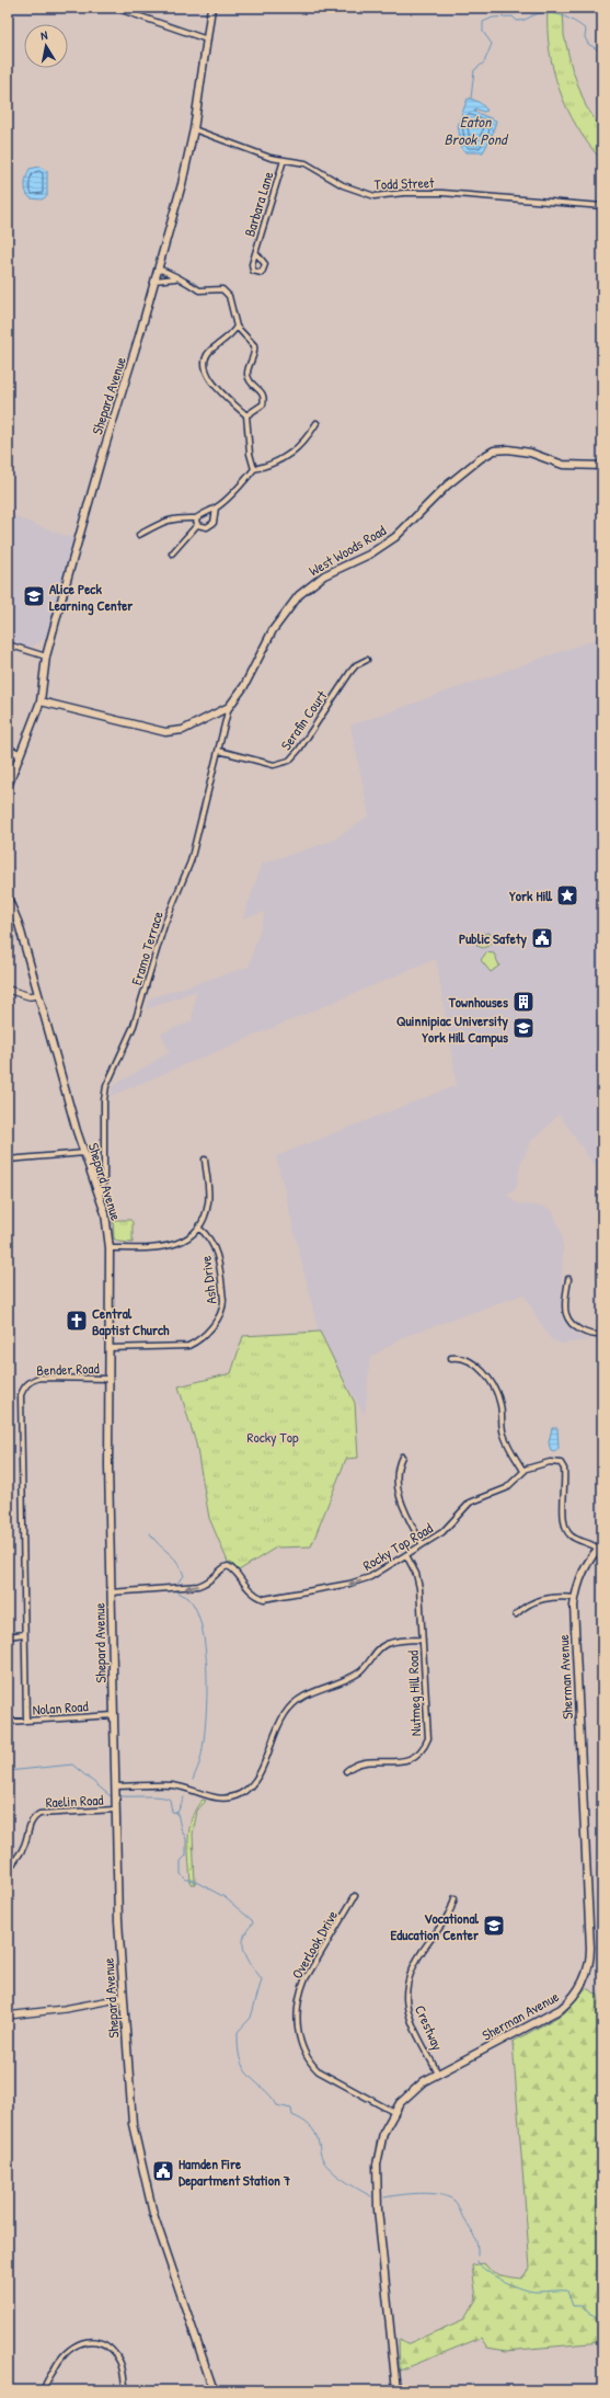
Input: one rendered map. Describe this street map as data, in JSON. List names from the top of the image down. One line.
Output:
{"streets":{"main road":["Shepard Avenue","West Woods Road","Sherman Avenue"],"street":["Todd Street","Barbara Lane","Serafin Court","Eramo Terrace","Ash Drive","Bender Road","Rocky Top Road","Nutmeg Hill Road","Nolan Road","Raelin Road","Overlook Drive","Crestway"]},"crossings":[["Todd Street","Barbara Lane"],["Todd Street","Shepard Avenue"],["Shepard Avenue","West Woods Road"],["Shepard Avenue","Eramo Terrace"],["Shepard Avenue","Ash Drive"],["Shepard Avenue","Bender Road"],["Shepard Avenue","Rocky Top Road"],["Shepard Avenue","Nolan Road"],["Shepard Avenue","Raelin Road"],["West Woods Road","Eramo Terrace"],["Serafin Court","Eramo Terrace"],["Bender Road","Nolan Road"],["Rocky Top Road","Sherman Avenue"],["Rocky Top Road","Nutmeg Hill Road"],["Sherman Avenue","Overlook Drive"],["Sherman Avenue","Crestway"]],"one_way":["Rocky Top Road"],"water":["Eaton Brook Pond"],"parks":["Rocky Top"],"places":{"school or university":["Alice Peck Learning Center","Quinnipiac University York Hill Campus","Vocational Education Center"],"place":["York Hill"],"public building":["Public Safety","Hamden Fire Department Station 7"],"building":["Townhouses"],"church":["Central Baptist Church"]},"north":"top"}
